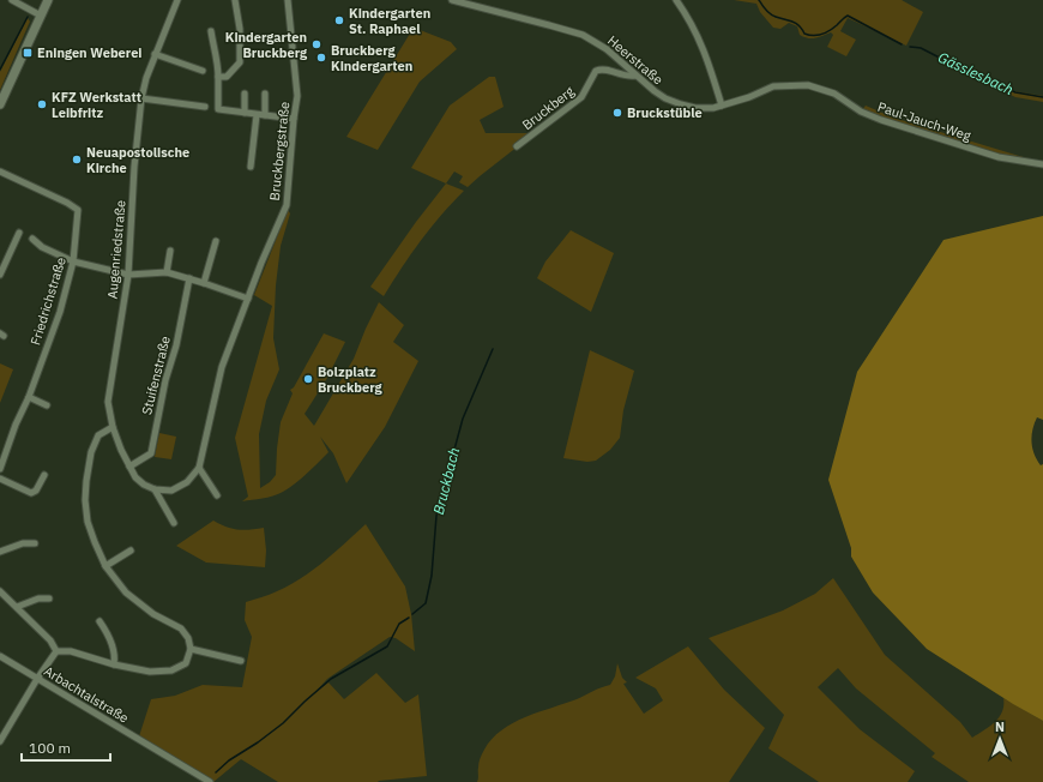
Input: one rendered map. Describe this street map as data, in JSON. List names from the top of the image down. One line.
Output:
{"streets":{"street":["Heerstraße","Bruckberg","Paul-Jauch-Weg","Bruckbergstraße","Augenriedstraße","Friedrichstraße","Stuifenstraße","Arbachtalstraße"]},"crossings":[["Heerstraße","Bruckberg"],["Heerstraße","Paul-Jauch-Weg"],["Augenriedstraße","Stuifenstraße"]],"water":["Gässlesbach","Bruckbach"],"places":{"other":["Kindergarten St. Raphael","Kindergarten Bruckberg","Bruckberg Kindergarten","KFZ Werkstatt Leibfritz","Bruckstüble","Neuapostolische Kirche","Bolzplatz Bruckberg"],"transit":["Eningen Weberei"]},"scale_bar":"100 m","north":"top"}
